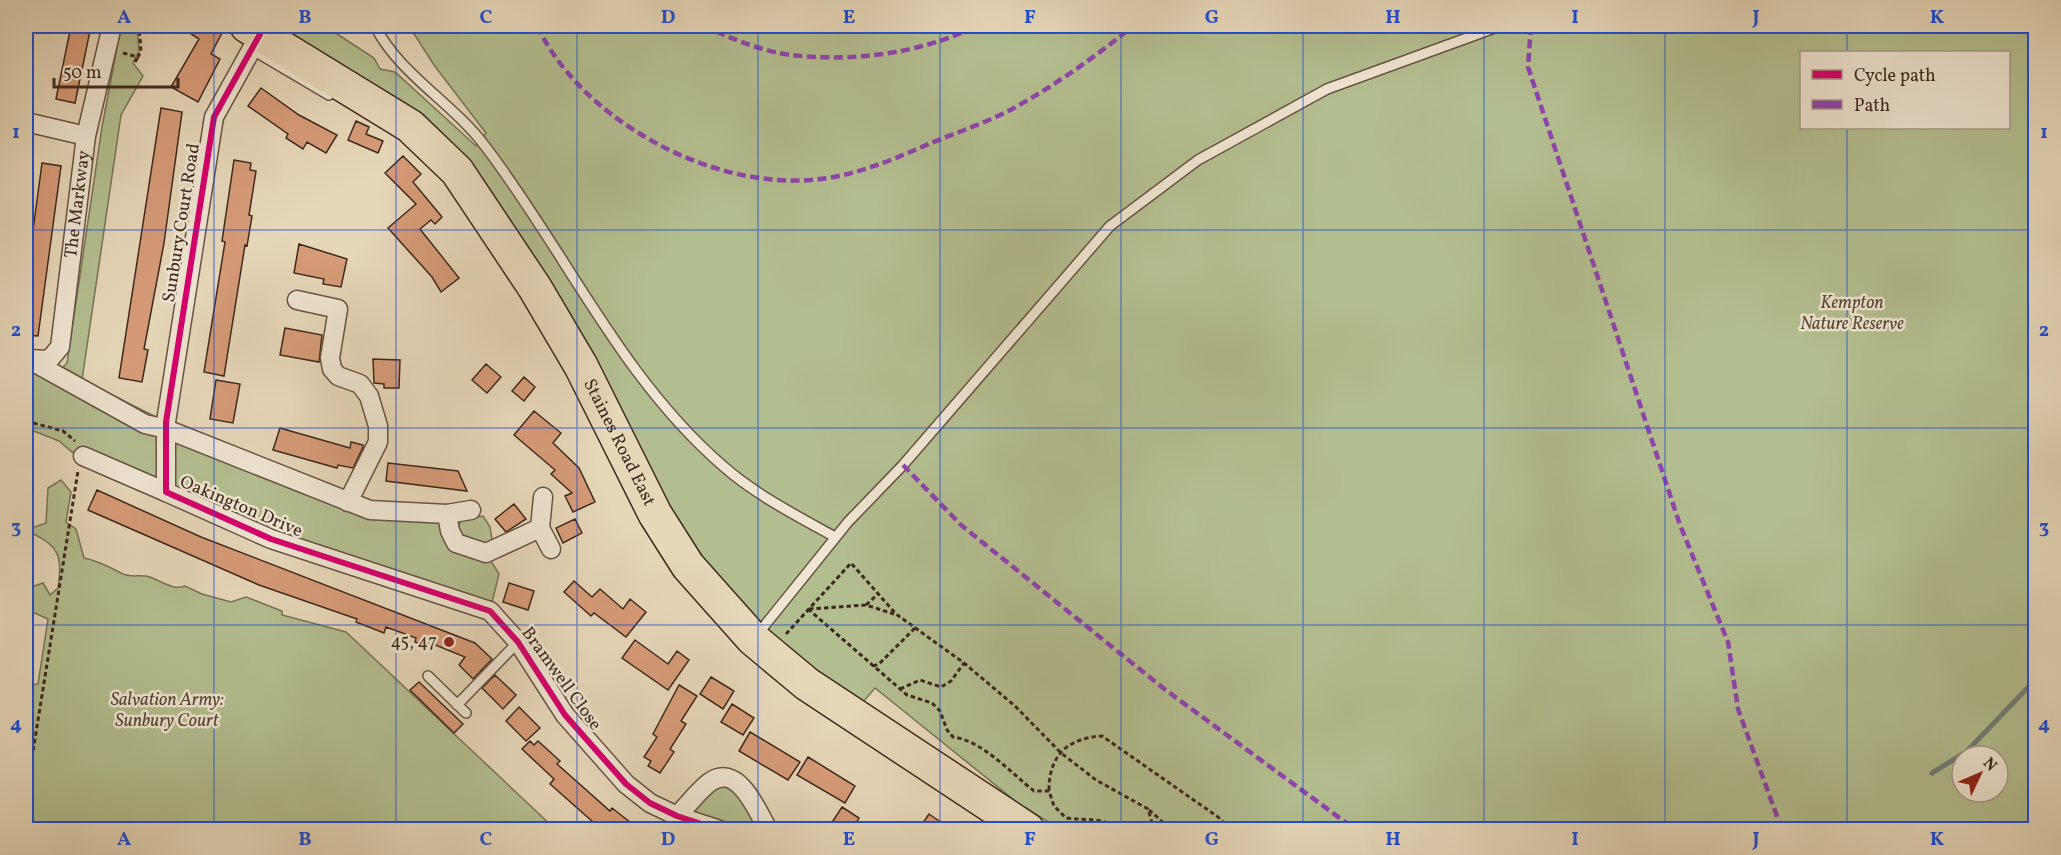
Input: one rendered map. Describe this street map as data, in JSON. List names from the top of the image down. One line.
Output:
{"streets":{"highway":["Staines Road East"],"street":["The Markway","Sunbury Court Road","Oakington Drive","Bramwell Close"]},"crossings":[["Sunbury Court Road","Staines Road East"],["Sunbury Court Road","Oakington Drive"],["Oakington Drive","Bramwell Close"]],"parks":["Kempton Nature Reserve","Salvation Army: Sunbury Court"],"places":["45, 47"],"legend":["Cycle path","Path"],"scale_bar":"50 m","north":"top right","grid":{"columns":["A","B","C","D","E","F","G","H","I","J","K"],"rows":["1","2","3","4"]}}
